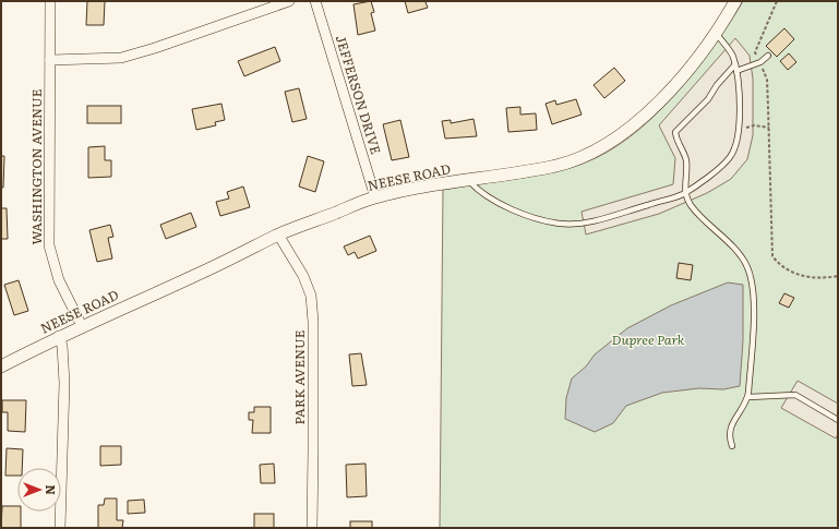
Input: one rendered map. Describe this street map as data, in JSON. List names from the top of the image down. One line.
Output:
{"streets":{"street":["JEFFERSON DRIVE","WASHINGTON AVENUE","NEESE ROAD","PARK AVENUE"]},"crossings":[["JEFFERSON DRIVE","NEESE ROAD"],["WASHINGTON AVENUE","NEESE ROAD"],["NEESE ROAD","PARK AVENUE"]],"parks":["Dupree Park"],"north":"right"}
